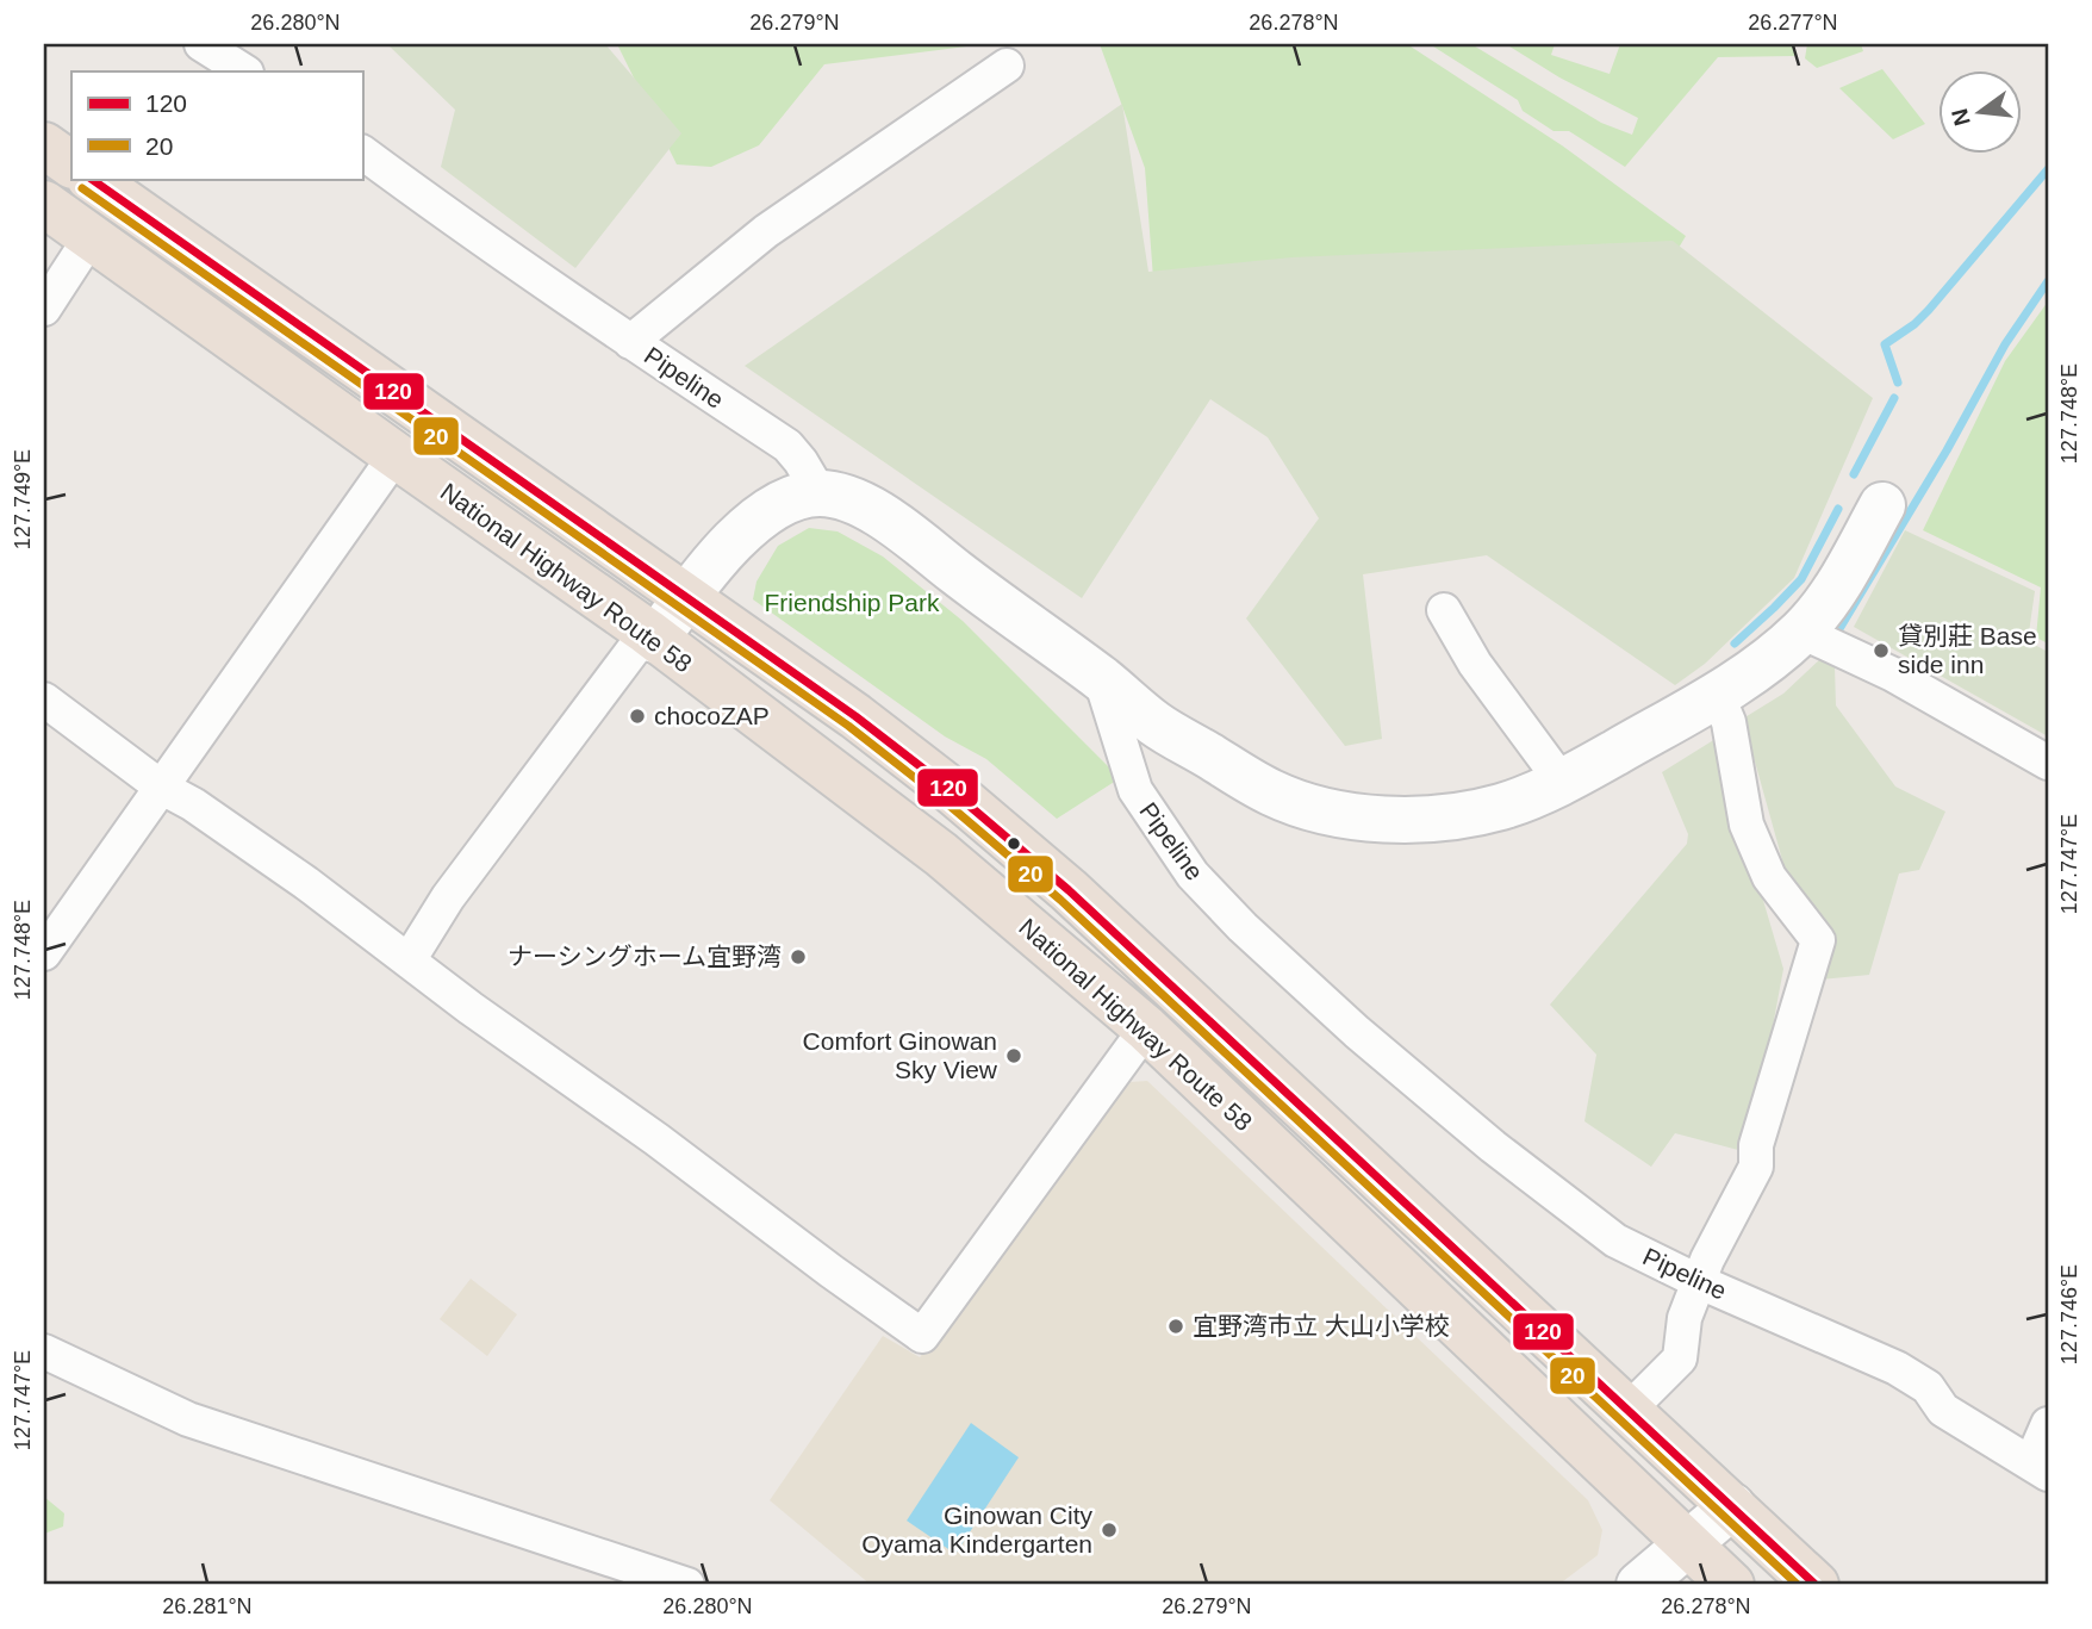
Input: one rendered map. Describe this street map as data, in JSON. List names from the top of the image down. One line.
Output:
{"streets":{"highway":["National Highway Route 58"],"street":["Pipeline"]},"parks":["Friendship Park"],"places":["貸別莊 Base side inn","chocoZAP","ナーシングホーム宜野湾","Comfort Ginowan Sky View","宜野湾市立 大山小学校","Ginowan City Oyama Kindergarten"],"lines":["transit line 120","transit line 20"],"legend":["120","20"],"north":"left","coordinates":["26.280°N","26.279°N","26.278°N","26.277°N","127.748°E","127.749°E","127.747°E","127.746°E","26.281°N"]}
